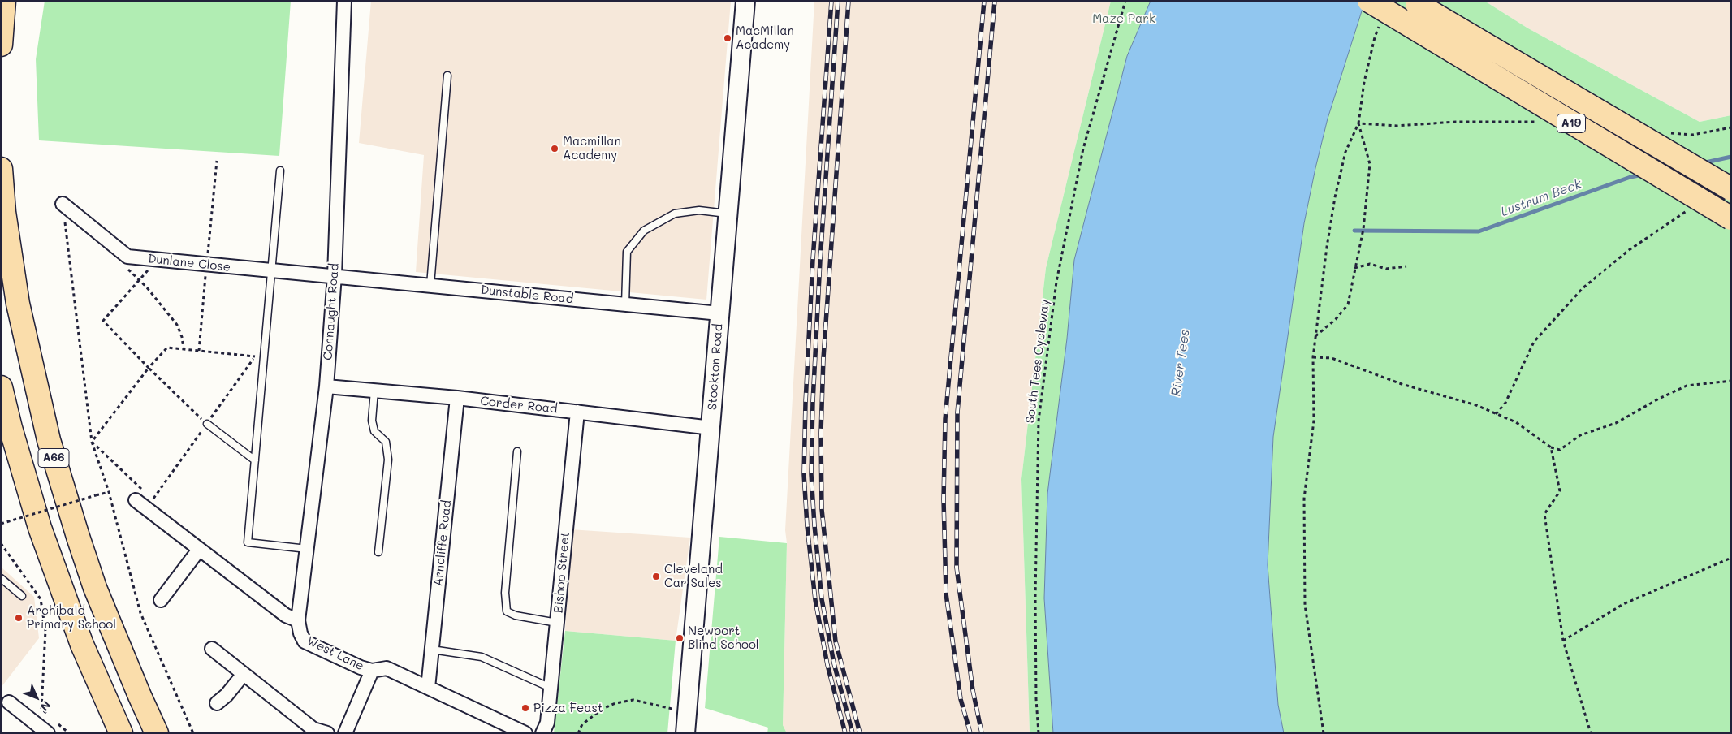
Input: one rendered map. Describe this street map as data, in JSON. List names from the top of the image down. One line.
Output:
{"streets":{"highway":["A19","A66"],"main road":["Stockton Road"],"street":["Dunlane Close","Dunstable Road","Connaught Road","Corder Road","Arncliffe Road","Bishop Street","West Lane"],"path":["South Tees Cycleway"]},"crossings":[["Dunlane Close","Dunstable Road"],["Dunlane Close","Connaught Road"],["Dunstable Road","Connaught Road"],["Dunstable Road","Stockton Road"],["Connaught Road","Corder Road"],["Connaught Road","West Lane"],["Stockton Road","Corder Road"],["Corder Road","Arncliffe Road"],["Corder Road","Bishop Street"],["Arncliffe Road","West Lane"]],"water":["Lustrum Beck","River Tees"],"parks":["Maze Park"],"places":["MacMillan Academy","Macmillan Academy","Cleveland Car Sales","Archibald Primary School","Newport Blind School","Pizza Feast"],"north":"bottom right"}
